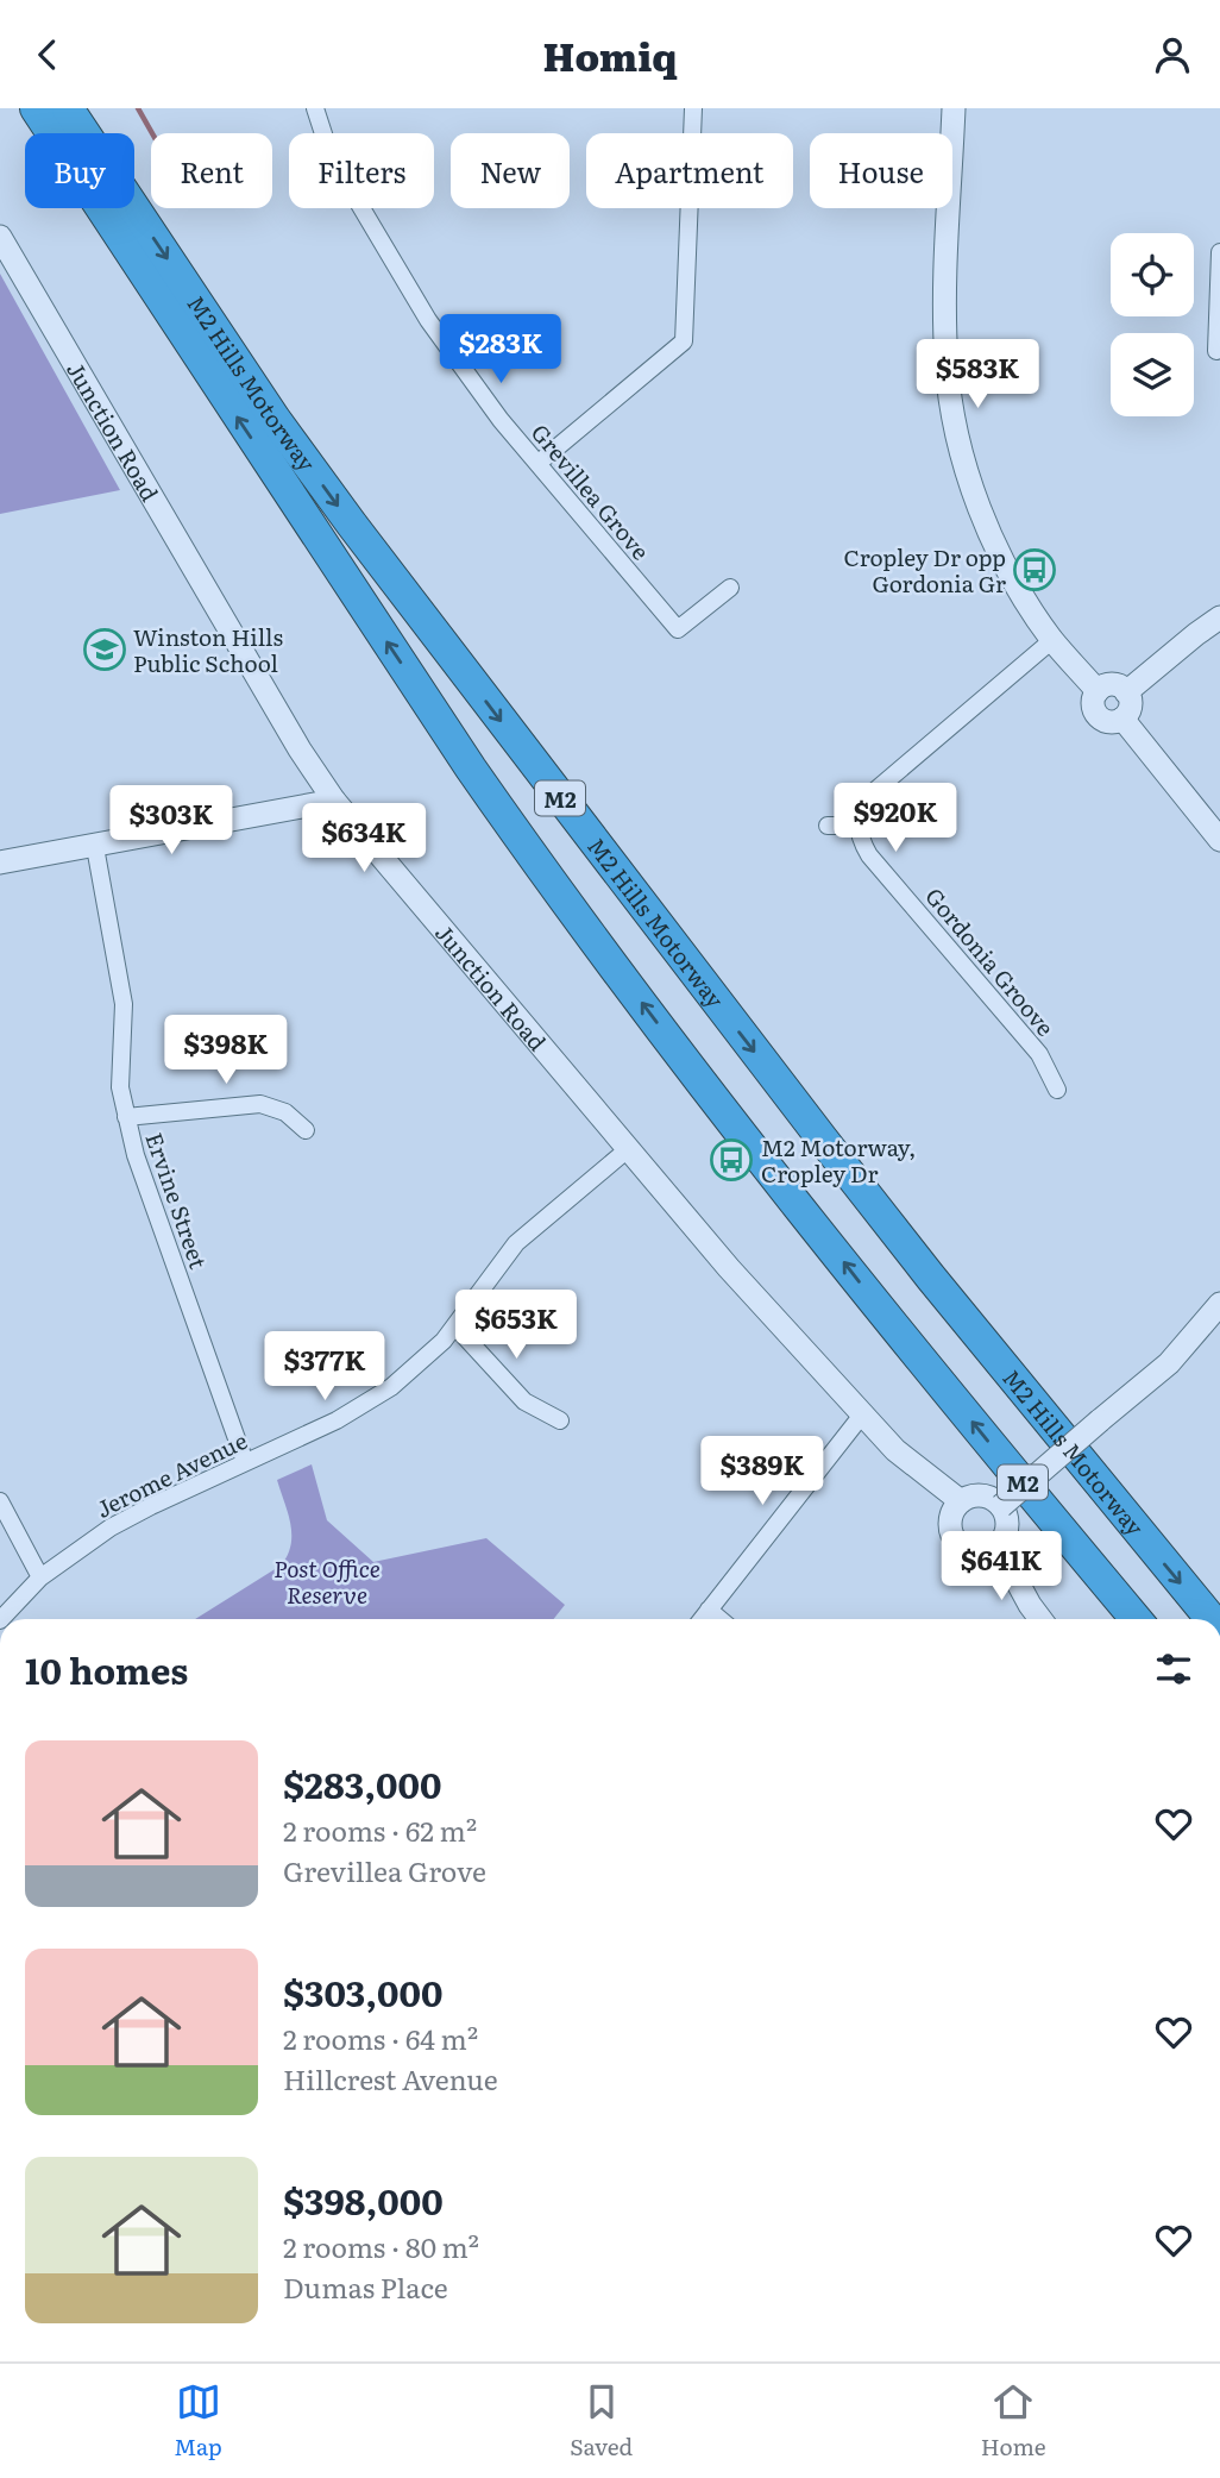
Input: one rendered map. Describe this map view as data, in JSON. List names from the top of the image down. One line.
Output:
{"streets":{"highway":["M2 Hills Motorway","M2"],"street":["Junction Road","Grevillea Grove","Gordonia Groove","Ervine Street","Jerome Avenue"]},"crossings":[["Junction Road","Jerome Avenue"],["Ervine Street","Jerome Avenue"]],"parks":["Post Office Reserve"],"places":{"bus stop":["Cropley Dr opp Gordonia Gr","M2 Motorway, Cropley Dr"],"school or university":["Winston Hills Public School"]},"page":{"header":"Homiq","chip":["Buy","Rent","Filters","New","Apartment","House"],"price":["$283K","$583K","$920K","$303K","$634K","$398K","$653K","$377K","$389K","$641K"],"heading":"10 homes","list":[{"name":"$283,000","note":"2 rooms · 62 m² · Grevillea Grove"},{"name":"$303,000","note":"2 rooms · 64 m² · Hillcrest Avenue"},{"name":"$398,000","note":"2 rooms · 80 m² · Dumas Place"}],"tabs":["Map","Saved","Home"]}}
